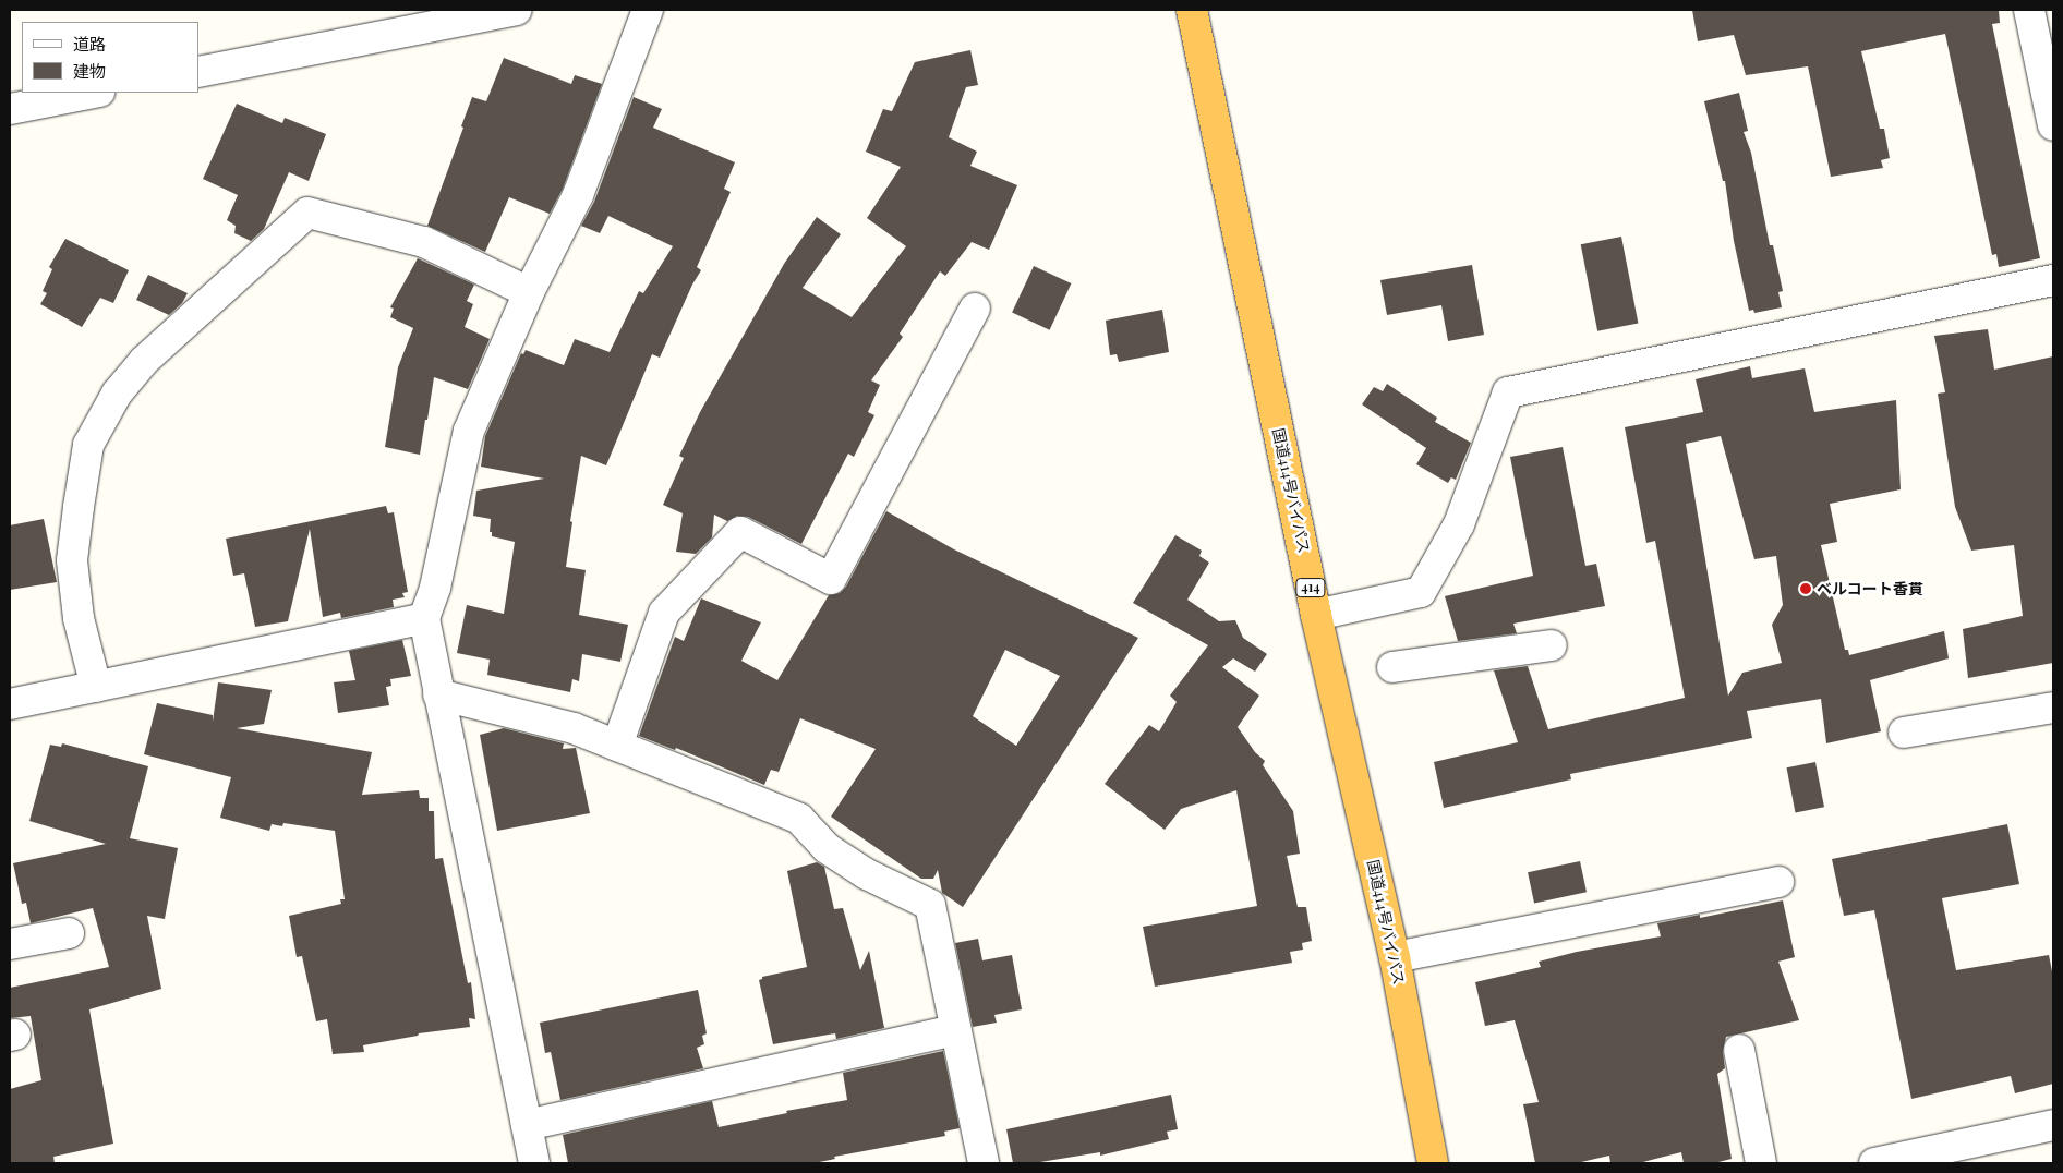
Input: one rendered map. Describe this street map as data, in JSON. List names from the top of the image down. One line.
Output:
{"streets":{"highway":["国道414号バイパス","414"]},"places":["ベルコート香貫"],"legend":["道路","建物"]}
